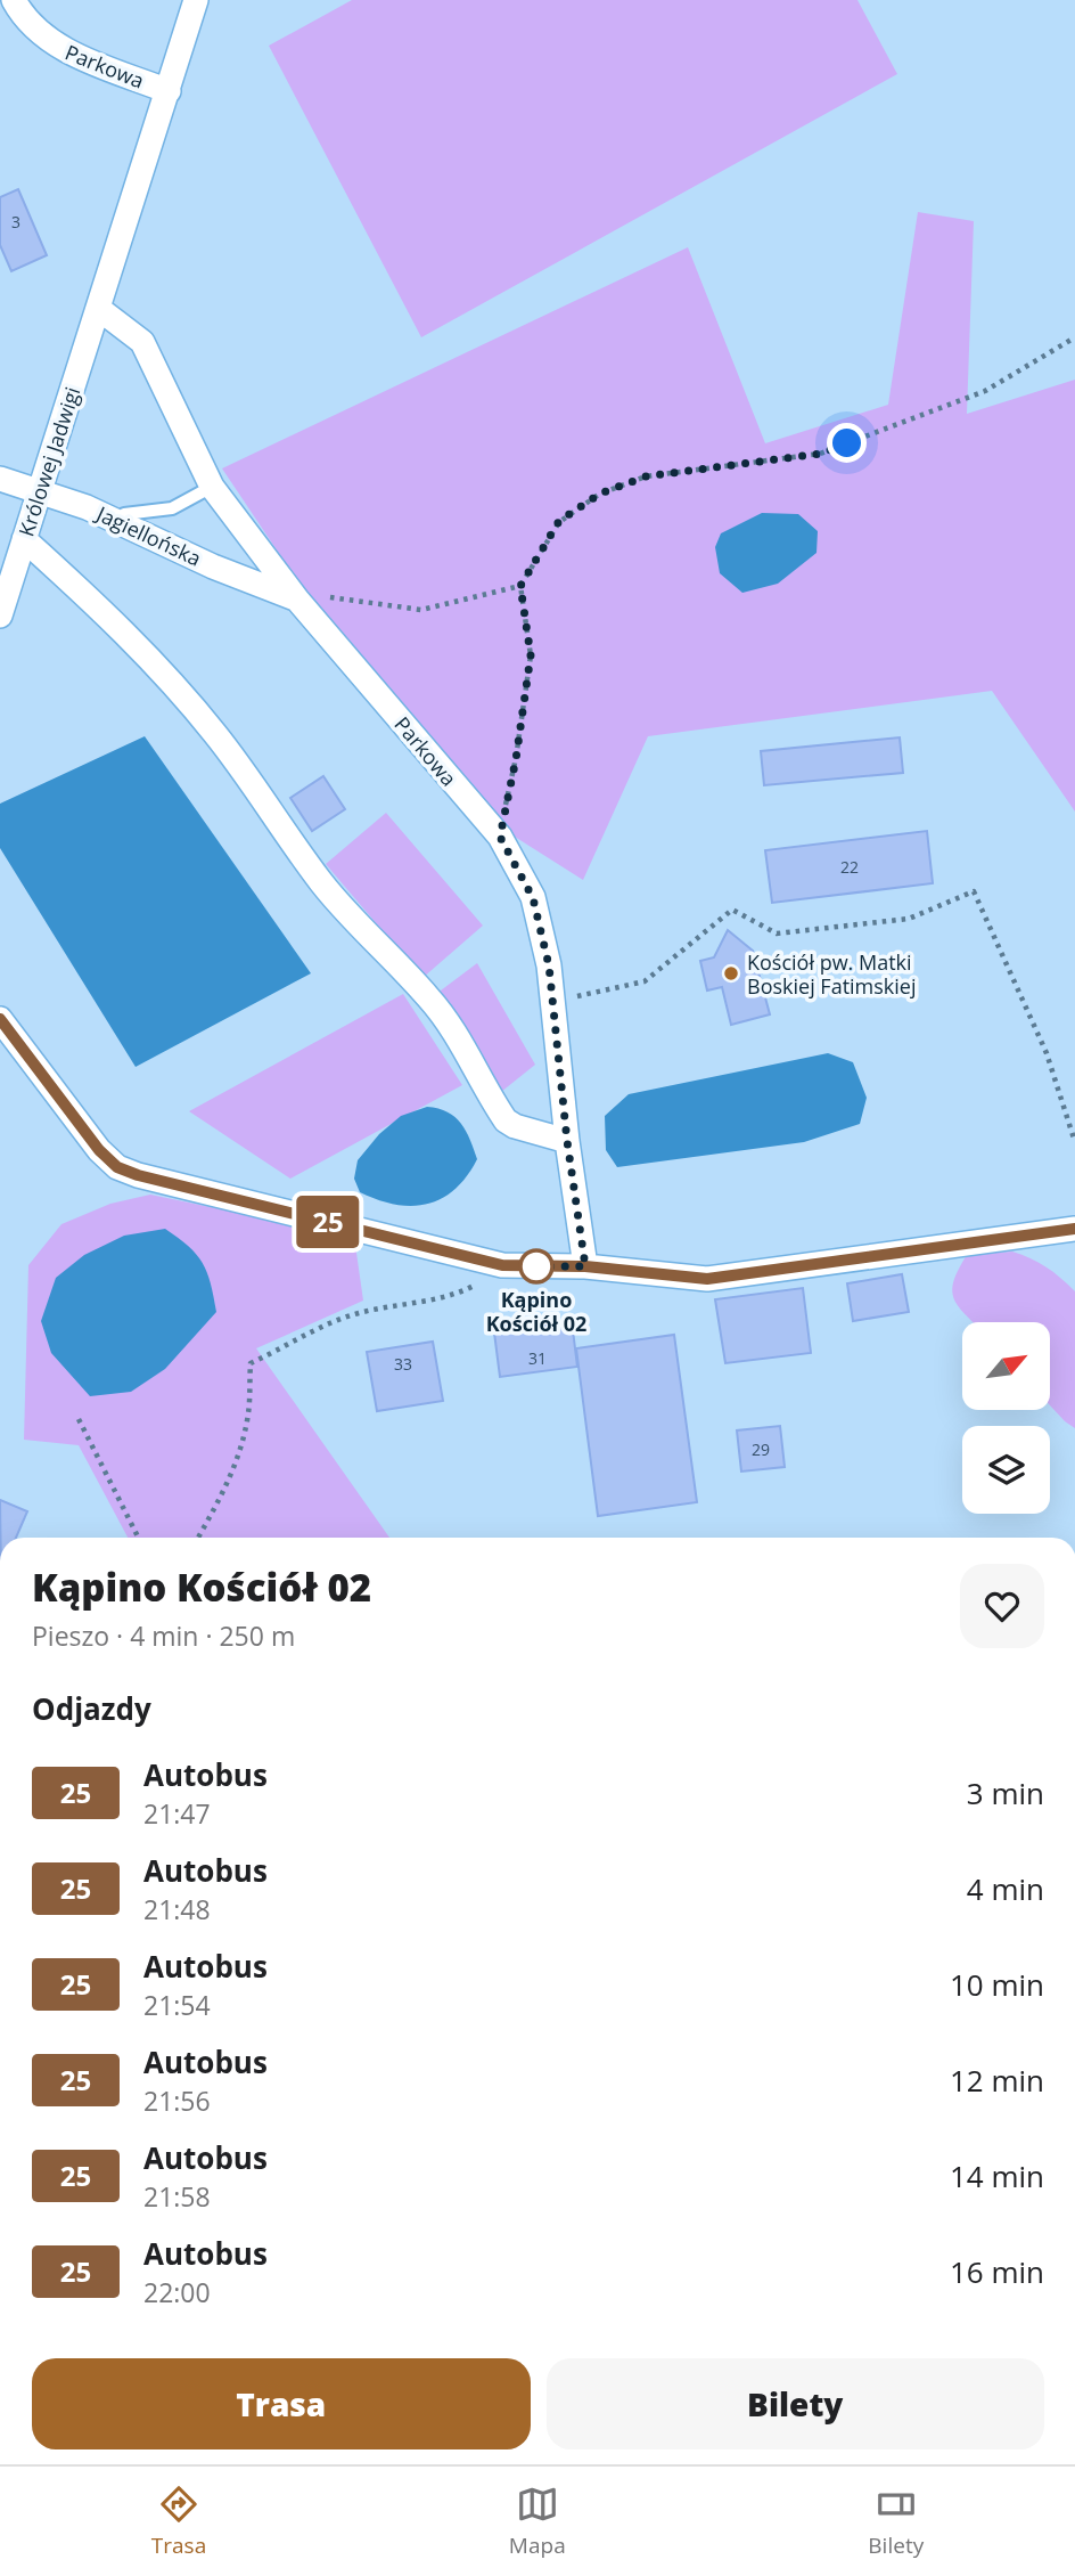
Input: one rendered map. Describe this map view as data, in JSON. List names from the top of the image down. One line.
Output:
{"streets":{"street":["Parkowa","Królowej Jadwigi","Jagiellońska"]},"crossings":[["Parkowa","Królowej Jadwigi"],["Parkowa","Jagiellońska"],["Królowej Jadwigi","Jagiellońska"]],"places":["Kościół pw. Matki Boskiej Fatimskiej","Kąpino Kościół 02"],"lines":["bus line 25"],"house_numbers":["3","22","31","33","29"],"north":"top right","page":{"on_map":"25","heading":[["Kąpino Kościół 02","Pieszo · 4 min · 250 m"],"Odjazdy"],"list":[{"mark":"25","name":"Autobus","note":"21:47","value":"3 min"},{"mark":"25","name":"Autobus","note":"21:48","value":"4 min"},{"mark":"25","name":"Autobus","note":"21:54","value":"10 min"},{"mark":"25","name":"Autobus","note":"21:56","value":"12 min"},{"mark":"25","name":"Autobus","note":"21:58","value":"14 min"},{"mark":"25","name":"Autobus","note":"22:00","value":"16 min"}],"buttons":["Trasa","Bilety"],"tabs":["Trasa","Mapa","Bilety"]}}
